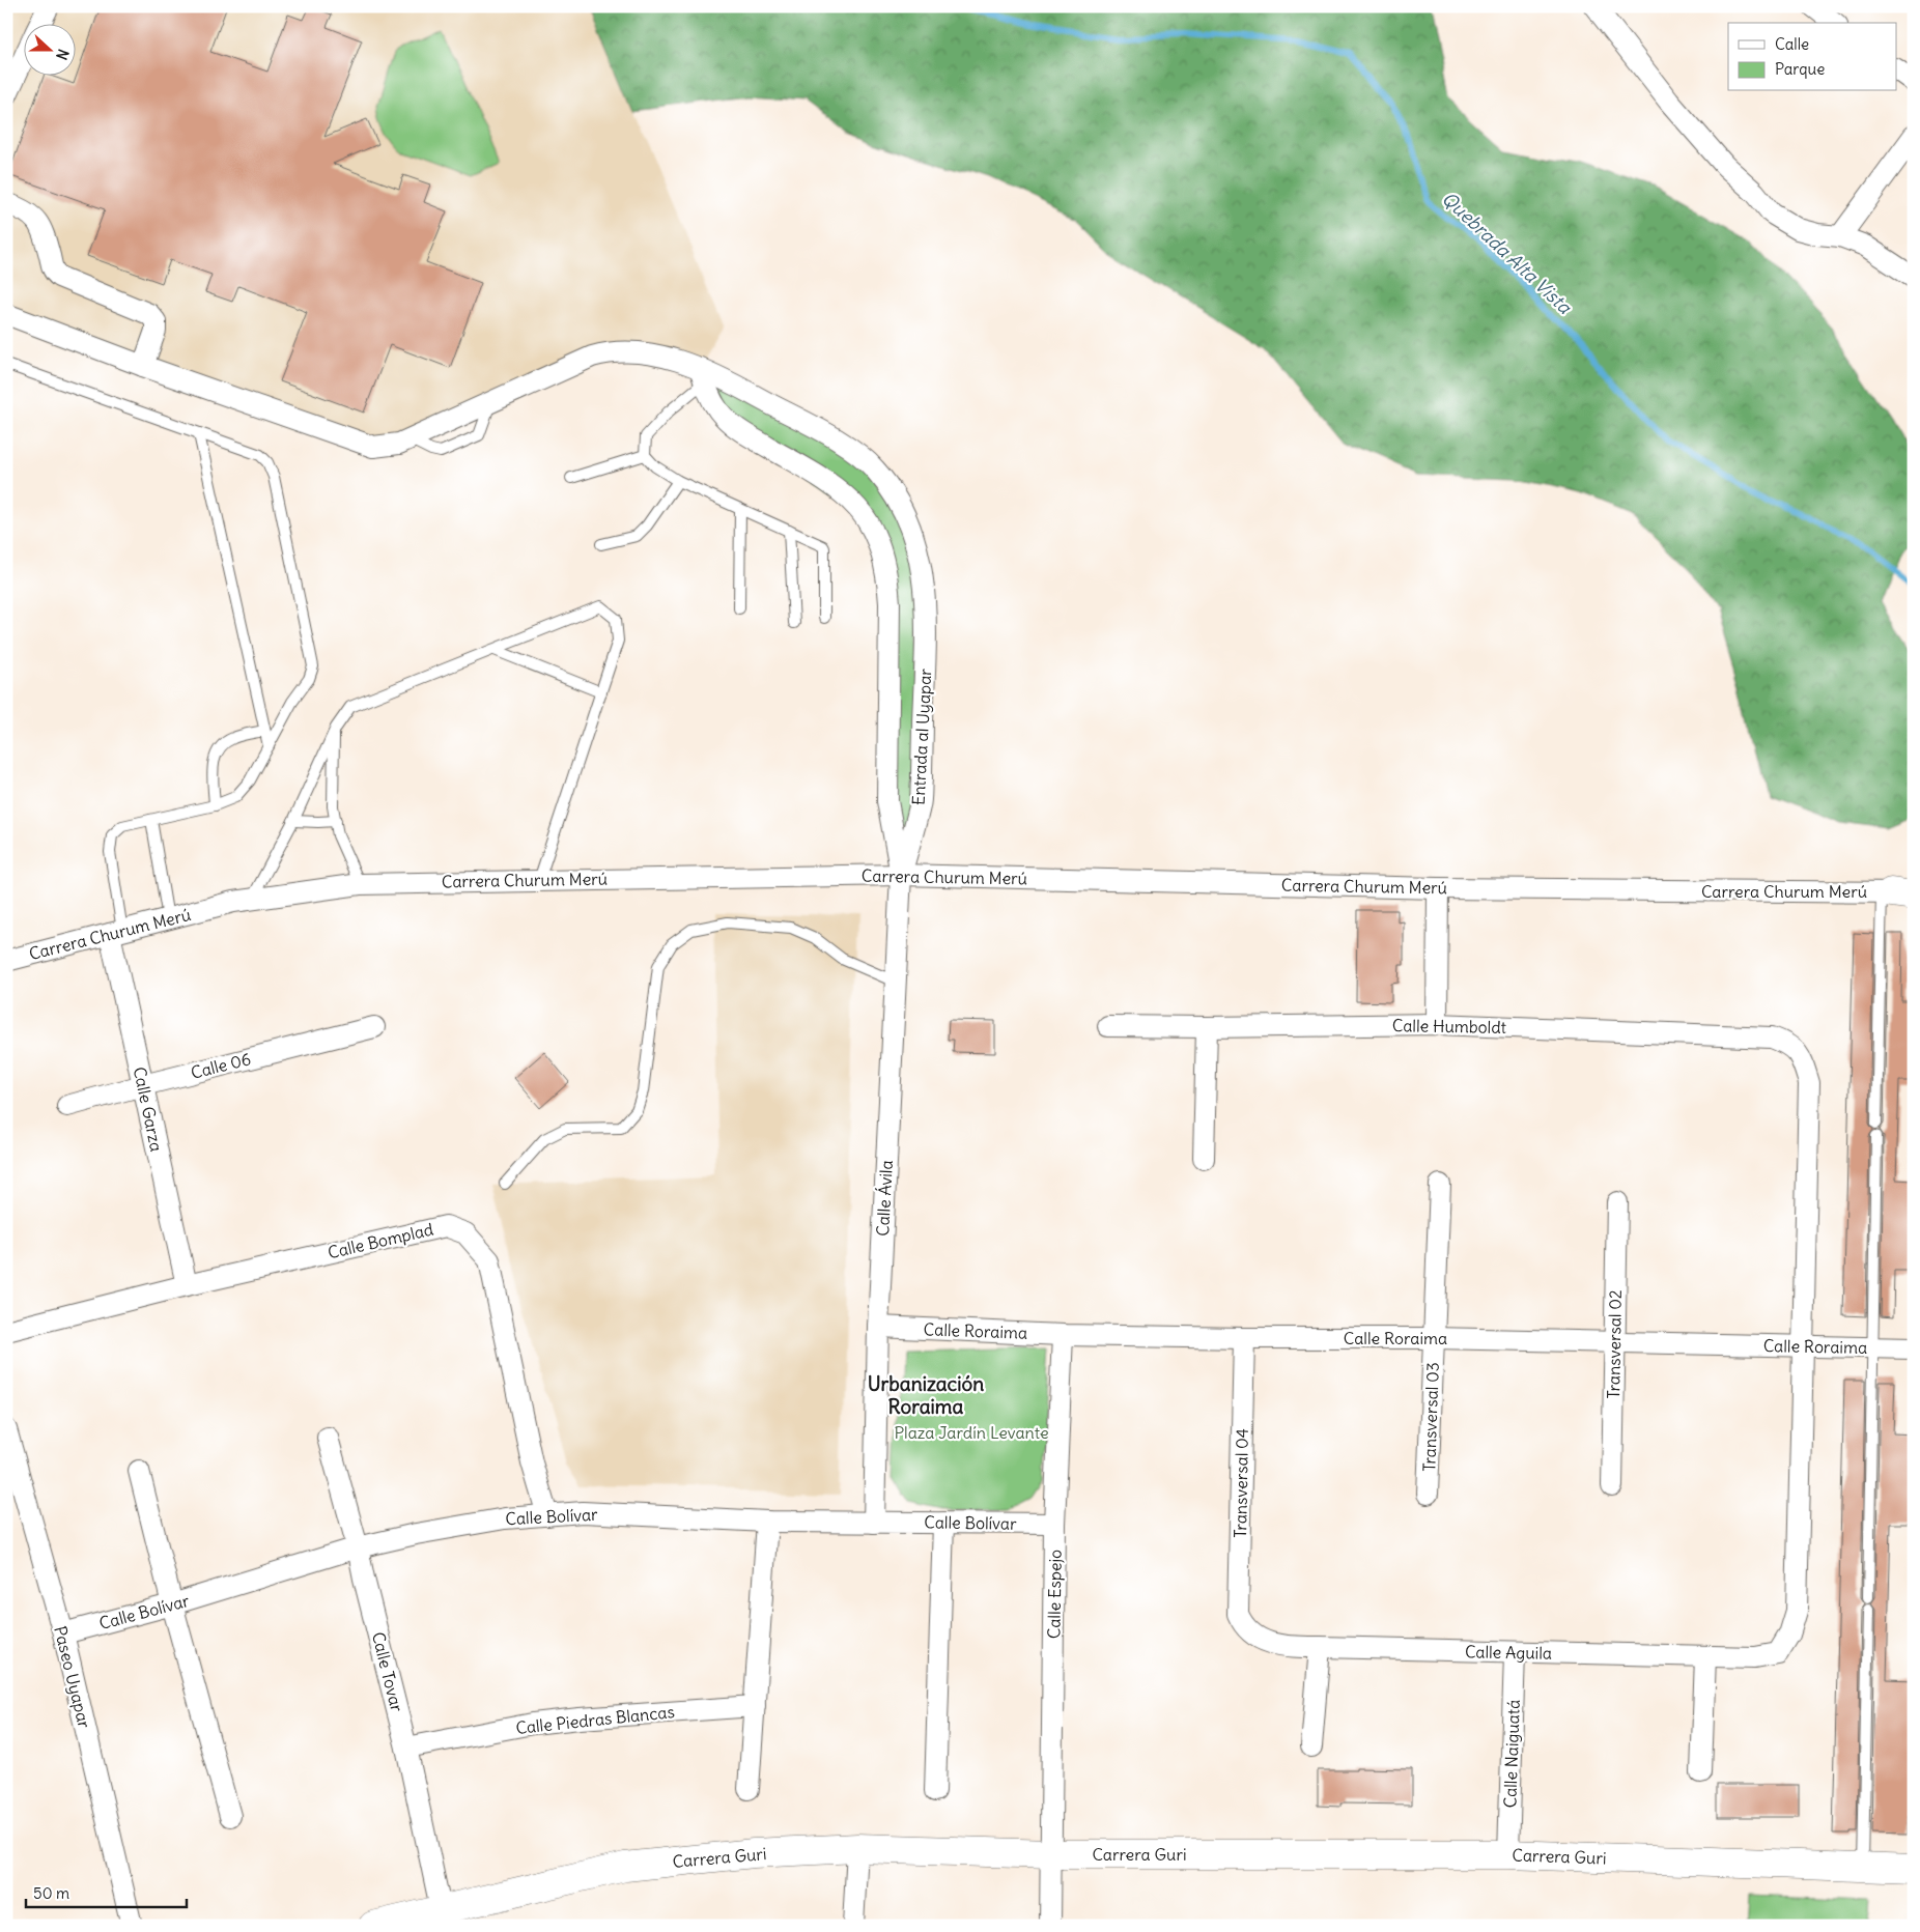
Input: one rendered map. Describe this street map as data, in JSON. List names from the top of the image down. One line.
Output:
{"streets":{"street":["Entrada al Uyapar","Carrera Churum Merú","Calle Humboldt","Calle 06","Calle Garza","Calle Ávila","Calle Bomplad","Calle Roraima","Transversal 02","Transversal 03","Transversal 04","Calle Bolívar","Calle Espejo","Calle Aguila","Calle Tovar","Paseo Uyapar","Calle Piedras Blancas","Calle Naiguatá","Carrera Guri"]},"crossings":[["Entrada al Uyapar","Carrera Churum Merú"],["Entrada al Uyapar","Calle Ávila"],["Carrera Churum Merú","Calle Garza"],["Carrera Churum Merú","Calle Ávila"],["Calle Humboldt","Calle Roraima"],["Calle Humboldt","Calle Aguila"],["Calle 06","Calle Garza"],["Calle Garza","Calle Bomplad"],["Calle Ávila","Calle Roraima"],["Calle Ávila","Calle Bolívar"],["Calle Bomplad","Calle Bolívar"],["Calle Roraima","Transversal 02"],["Calle Roraima","Transversal 03"],["Calle Roraima","Transversal 04"],["Calle Roraima","Calle Espejo"],["Calle Roraima","Calle Aguila"],["Transversal 04","Calle Aguila"],["Calle Bolívar","Calle Espejo"],["Calle Bolívar","Calle Tovar"],["Calle Bolívar","Paseo Uyapar"],["Calle Espejo","Carrera Guri"],["Calle Aguila","Calle Naiguatá"],["Calle Tovar","Calle Piedras Blancas"],["Calle Tovar","Carrera Guri"],["Calle Naiguatá","Carrera Guri"]],"districts":["Urbanización Roraima"],"water":["Quebrada Alta Vista"],"parks":["Plaza Jardín Levante"],"legend":["Calle","Parque"],"scale_bar":"50 m","north":"right"}
